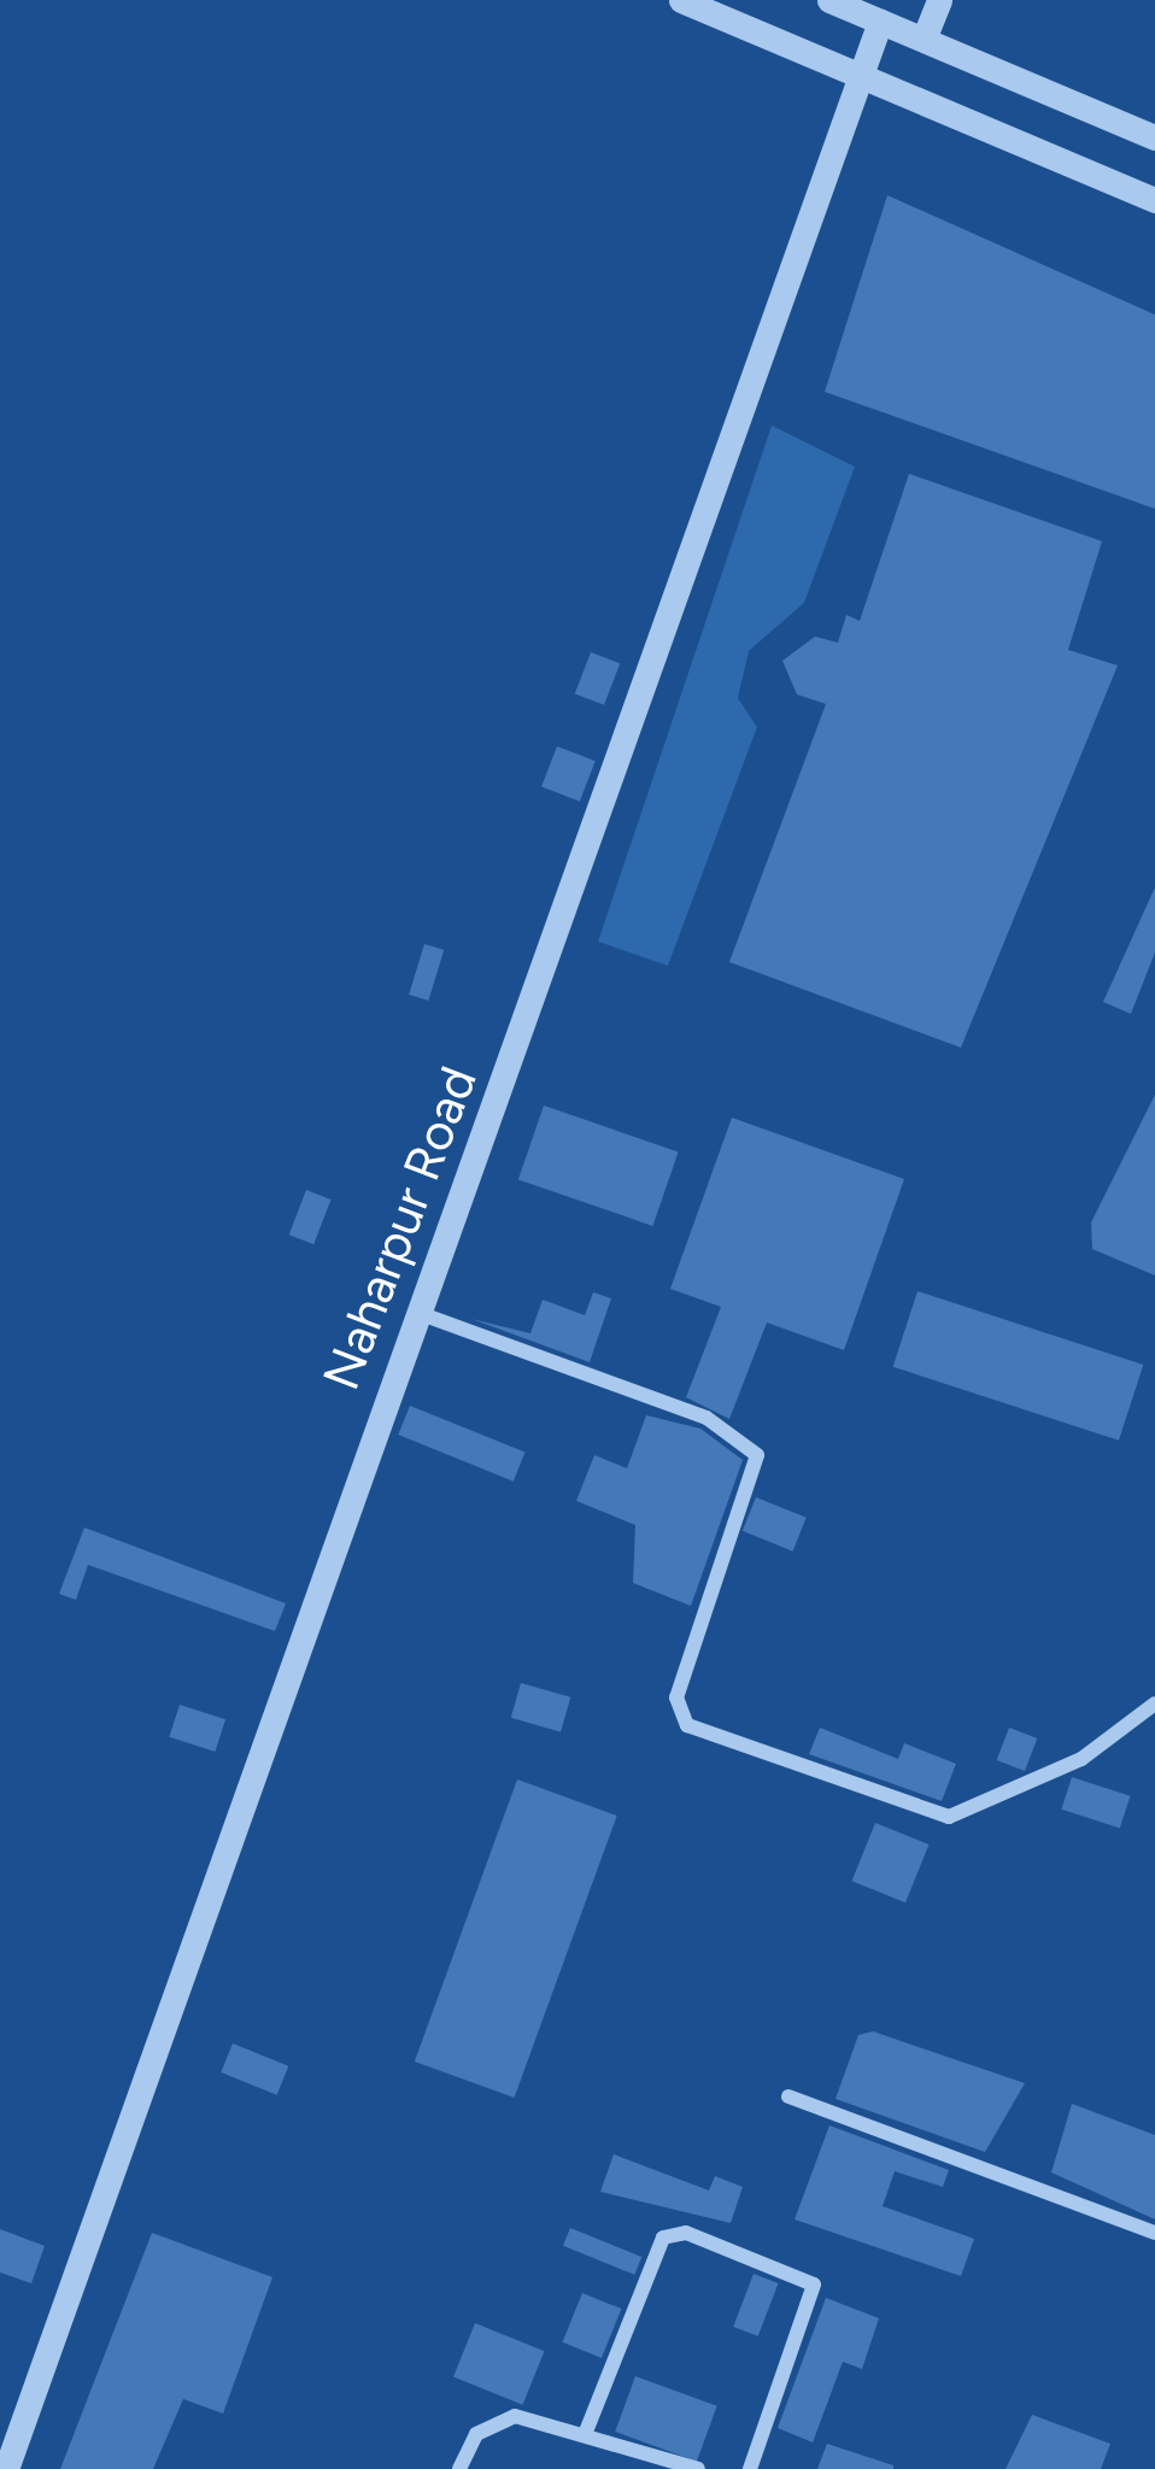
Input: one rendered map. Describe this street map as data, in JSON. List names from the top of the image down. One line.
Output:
{"streets":{"street":["Naharpur Road"]}}
